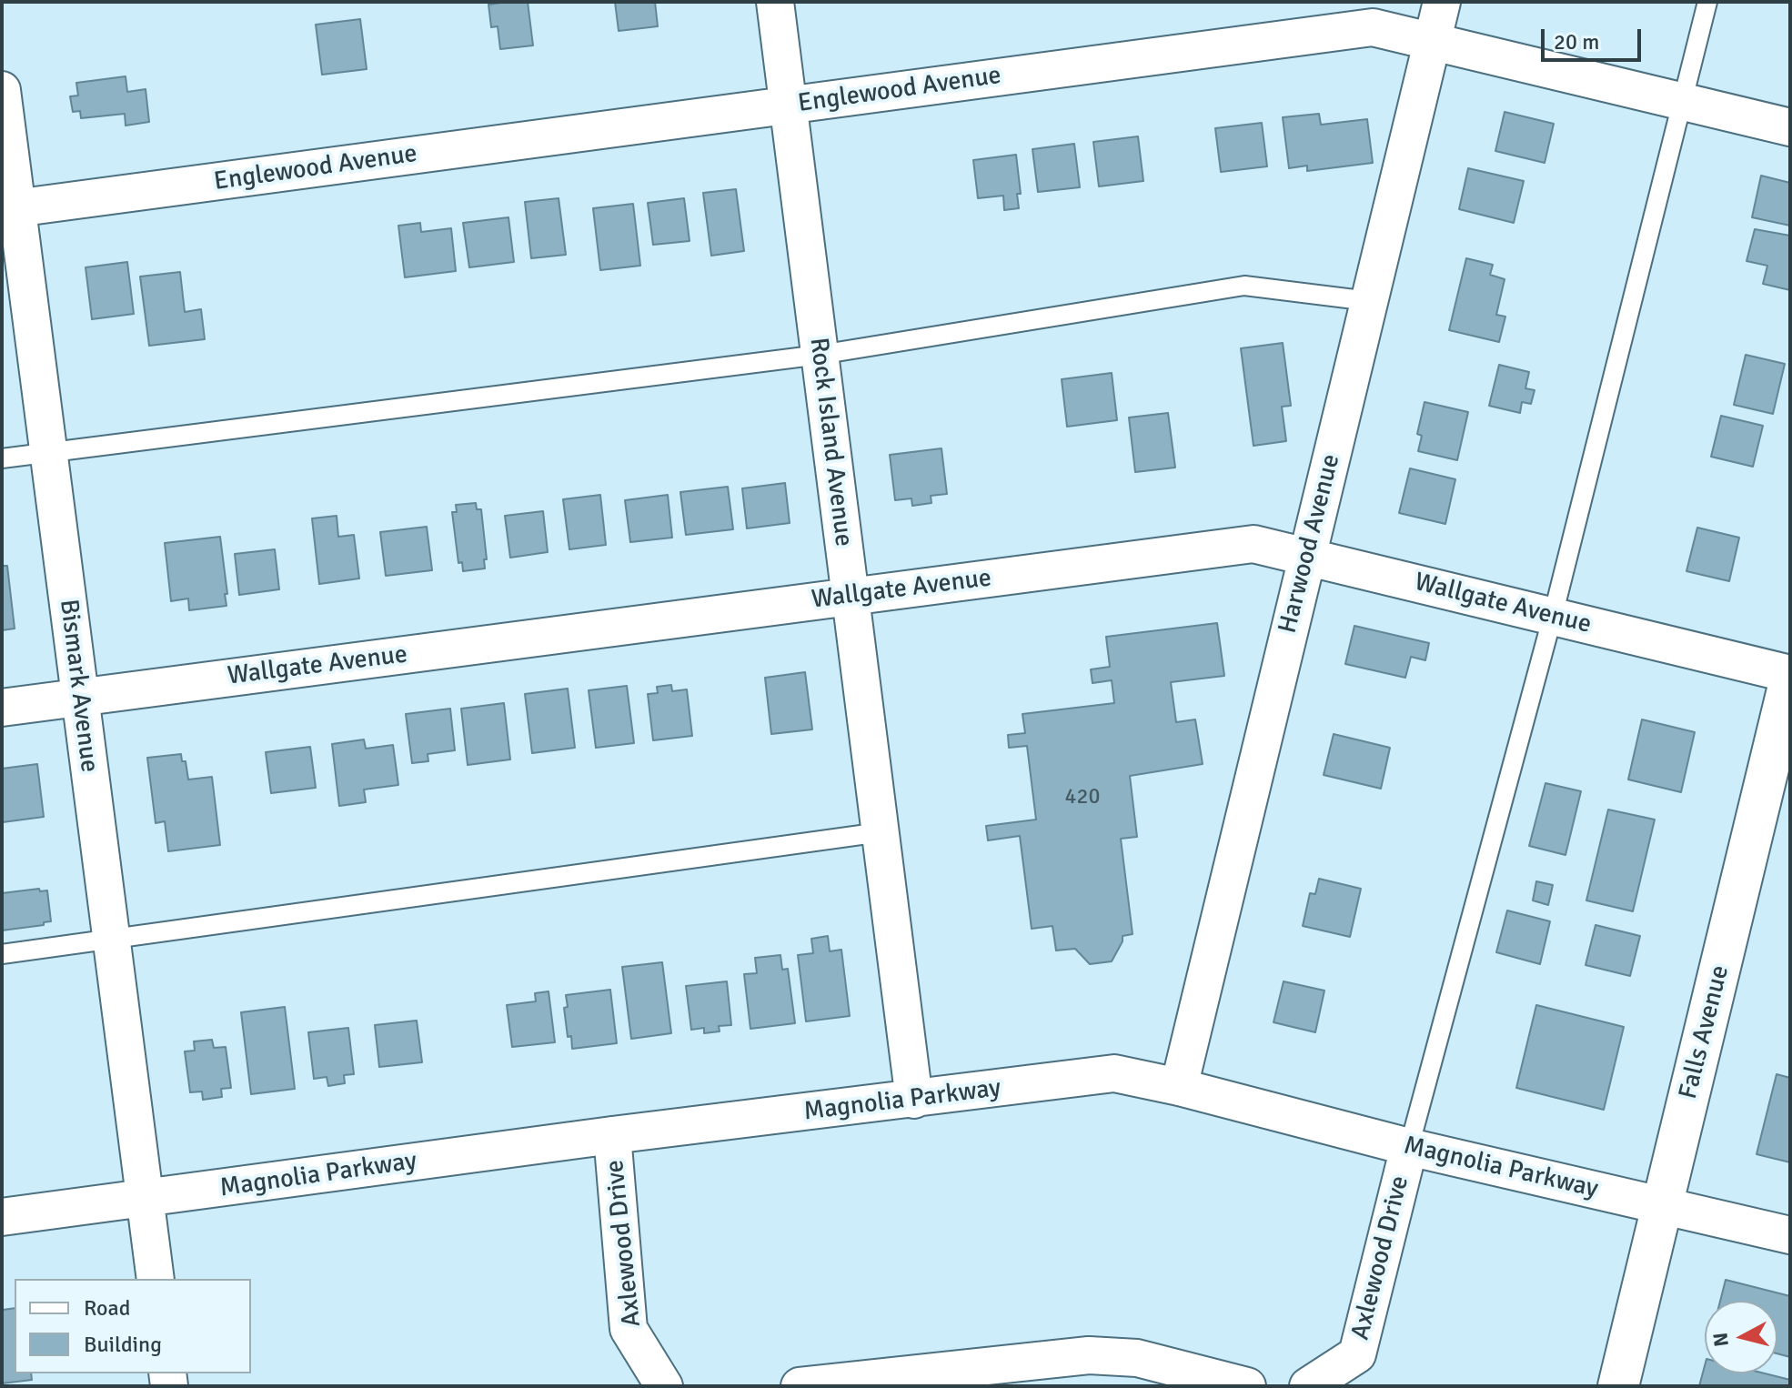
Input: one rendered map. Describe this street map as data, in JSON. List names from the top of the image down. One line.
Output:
{"streets":{"street":["Englewood Avenue","Rock Island Avenue","Harwood Avenue","Wallgate Avenue","Bismark Avenue","Falls Avenue","Magnolia Parkway","Axlewood Drive"]},"crossings":[["Englewood Avenue","Rock Island Avenue"],["Englewood Avenue","Harwood Avenue"],["Englewood Avenue","Bismark Avenue"],["Rock Island Avenue","Wallgate Avenue"],["Rock Island Avenue","Magnolia Parkway"],["Harwood Avenue","Wallgate Avenue"],["Harwood Avenue","Magnolia Parkway"],["Wallgate Avenue","Bismark Avenue"],["Wallgate Avenue","Falls Avenue"],["Bismark Avenue","Magnolia Parkway"],["Falls Avenue","Magnolia Parkway"],["Magnolia Parkway","Axlewood Drive"]],"house_numbers":["420"],"legend":["Road","Building"],"scale_bar":"20 m","north":"left"}
